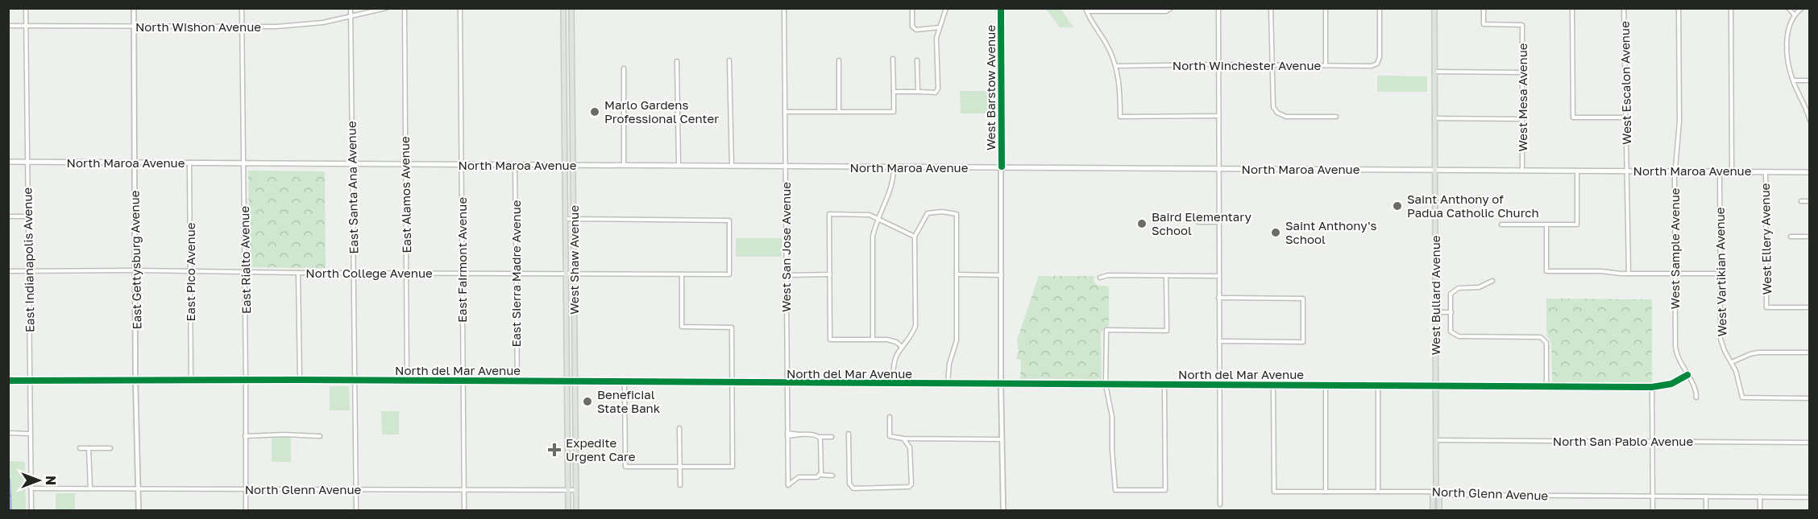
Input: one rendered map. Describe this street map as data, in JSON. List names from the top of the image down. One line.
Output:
{"streets":{"main road":["North Maroa Avenue","West Shaw Avenue","West Bullard Avenue"],"street":["North Wishon Avenue","North Winchester Avenue","West Escalon Avenue","West Barstow Avenue","West Mesa Avenue","East Santa Ana Avenue","East Alamos Avenue","West Ellery Avenue","West San Jose Avenue","West Sample Avenue","East Indianapolis Avenue","East Gettysburg Avenue","East Rialto Avenue","East Fairmont Avenue","East Pico Avenue","West Vartikian Avenue","North College Avenue","East Sierra Madre Avenue","North del Mar Avenue","North San Pablo Avenue","North Glenn Avenue"]},"crossings":[["North Wishon Avenue","East Santa Ana Avenue"],["North Wishon Avenue","East Indianapolis Avenue"],["North Wishon Avenue","East Gettysburg Avenue"],["North Wishon Avenue","East Rialto Avenue"],["West Escalon Avenue","North Maroa Avenue"],["West Barstow Avenue","North Maroa Avenue"],["West Barstow Avenue","North del Mar Avenue"],["West Mesa Avenue","North Maroa Avenue"],["North Maroa Avenue","East Santa Ana Avenue"],["North Maroa Avenue","East Alamos Avenue"],["North Maroa Avenue","West Ellery Avenue"],["North Maroa Avenue","West San Jose Avenue"],["North Maroa Avenue","West Sample Avenue"],["North Maroa Avenue","East Indianapolis Avenue"],["North Maroa Avenue","East Gettysburg Avenue"],["North Maroa Avenue","East Rialto Avenue"],["North Maroa Avenue","East Fairmont Avenue"],["North Maroa Avenue","West Shaw Avenue"],["North Maroa Avenue","East Pico Avenue"],["North Maroa Avenue","West Vartikian Avenue"],["North Maroa Avenue","East Sierra Madre Avenue"],["North Maroa Avenue","West Bullard Avenue"],["East Santa Ana Avenue","North College Avenue"],["East Santa Ana Avenue","North del Mar Avenue"],["East Santa Ana Avenue","North Glenn Avenue"],["East Alamos Avenue","North College Avenue"],["East Alamos Avenue","North del Mar Avenue"],["West San Jose Avenue","North del Mar Avenue"],["West Sample Avenue","North del Mar Avenue"],["East Indianapolis Avenue","North College Avenue"],["East Indianapolis Avenue","North del Mar Avenue"],["East Indianapolis Avenue","North Glenn Avenue"],["East Gettysburg Avenue","North College Avenue"],["East Gettysburg Avenue","North del Mar Avenue"],["East Gettysburg Avenue","North Glenn Avenue"],["East Rialto Avenue","North College Avenue"],["East Rialto Avenue","North del Mar Avenue"],["East Rialto Avenue","North Glenn Avenue"],["East Fairmont Avenue","North College Avenue"],["East Fairmont Avenue","North del Mar Avenue"],["East Fairmont Avenue","North Glenn Avenue"],["West Shaw Avenue","North College Avenue"],["West Shaw Avenue","North del Mar Avenue"],["West Shaw Avenue","North Glenn Avenue"],["East Pico Avenue","North College Avenue"],["East Pico Avenue","North del Mar Avenue"],["North College Avenue","East Sierra Madre Avenue"],["East Sierra Madre Avenue","North del Mar Avenue"],["West Bullard Avenue","North del Mar Avenue"],["West Bullard Avenue","North San Pablo Avenue"],["West Bullard Avenue","North Glenn Avenue"],["North del Mar Avenue","North Glenn Avenue"]],"places":{"other":["Marlo Gardens Professional Center","Saint Anthony of Padua Catholic Church","Baird Elementary School","Saint Anthony's School","Beneficial State Bank"],"health":["Expedite Urgent Care"]},"north":"right"}
